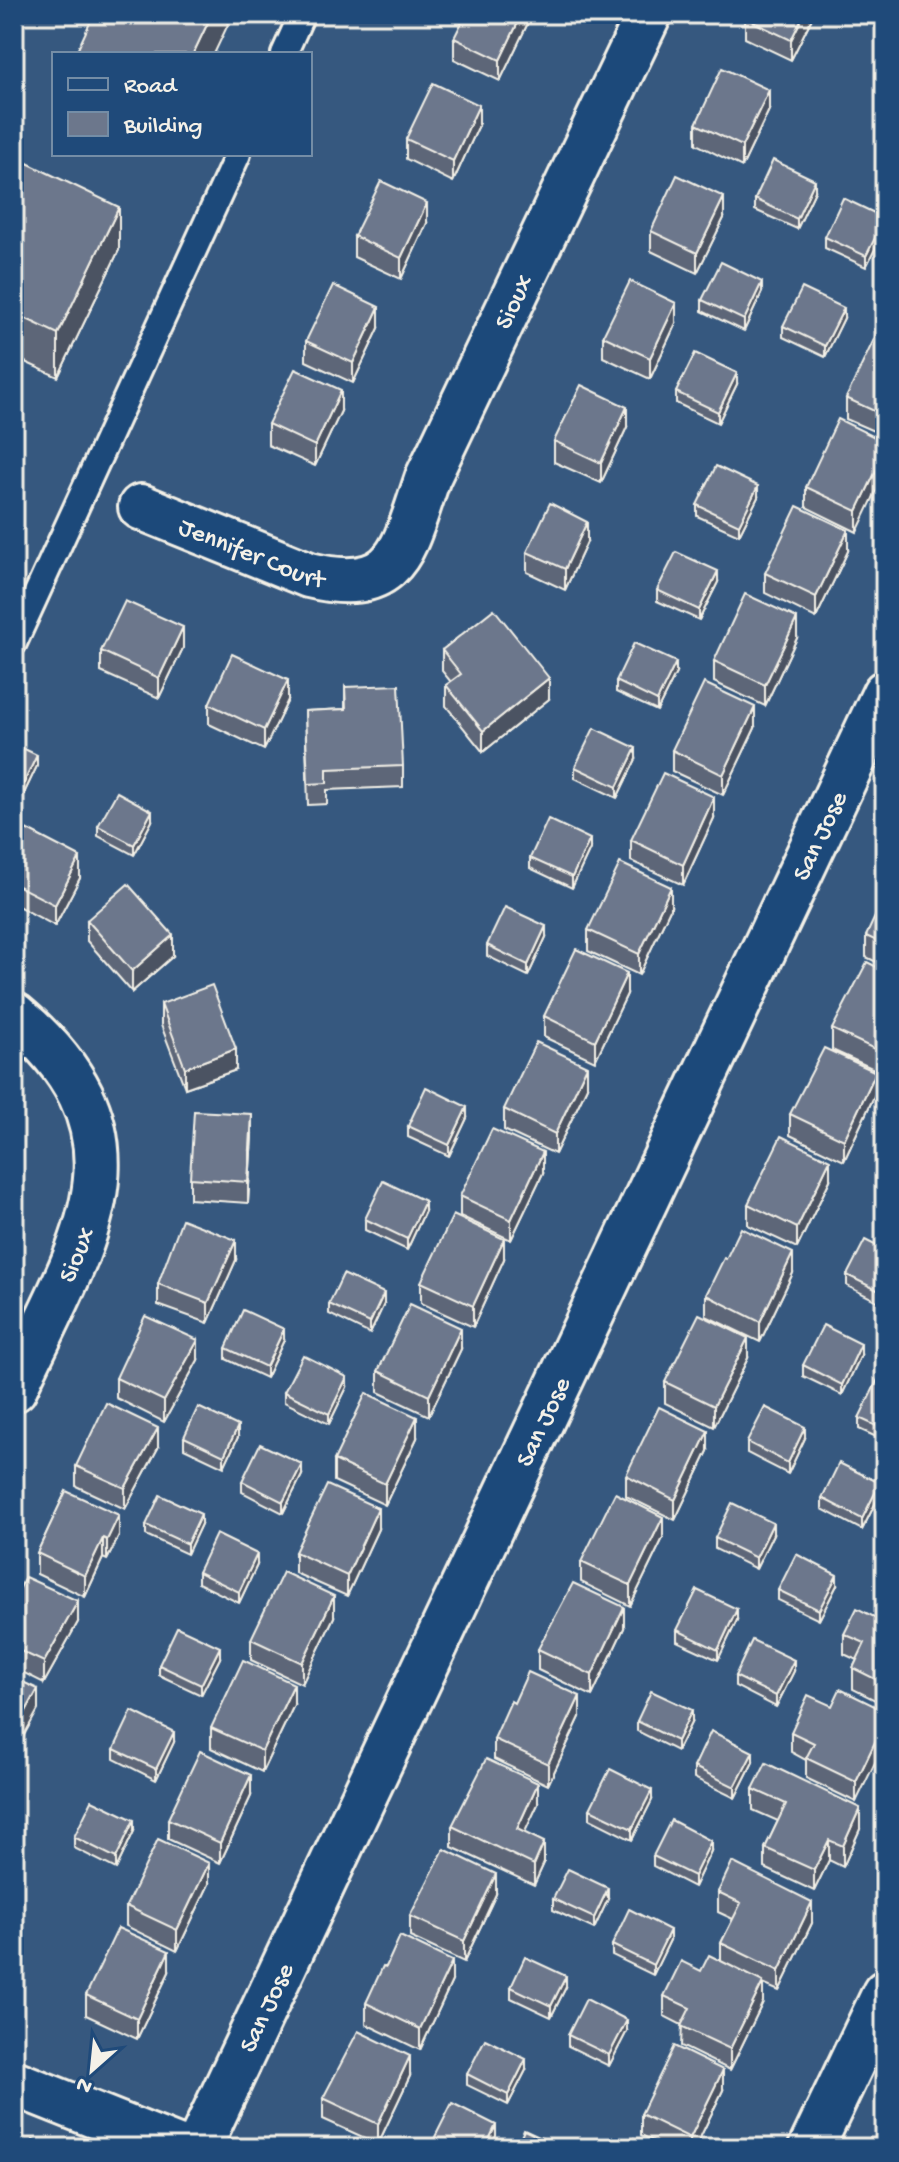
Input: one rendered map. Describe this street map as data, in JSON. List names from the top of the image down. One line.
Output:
{"streets":{"street":["Sioux","Jennifer Court","San Jose"]},"crossings":[["Sioux","Jennifer Court"]],"legend":["Road","Building"],"north":"bottom left"}
